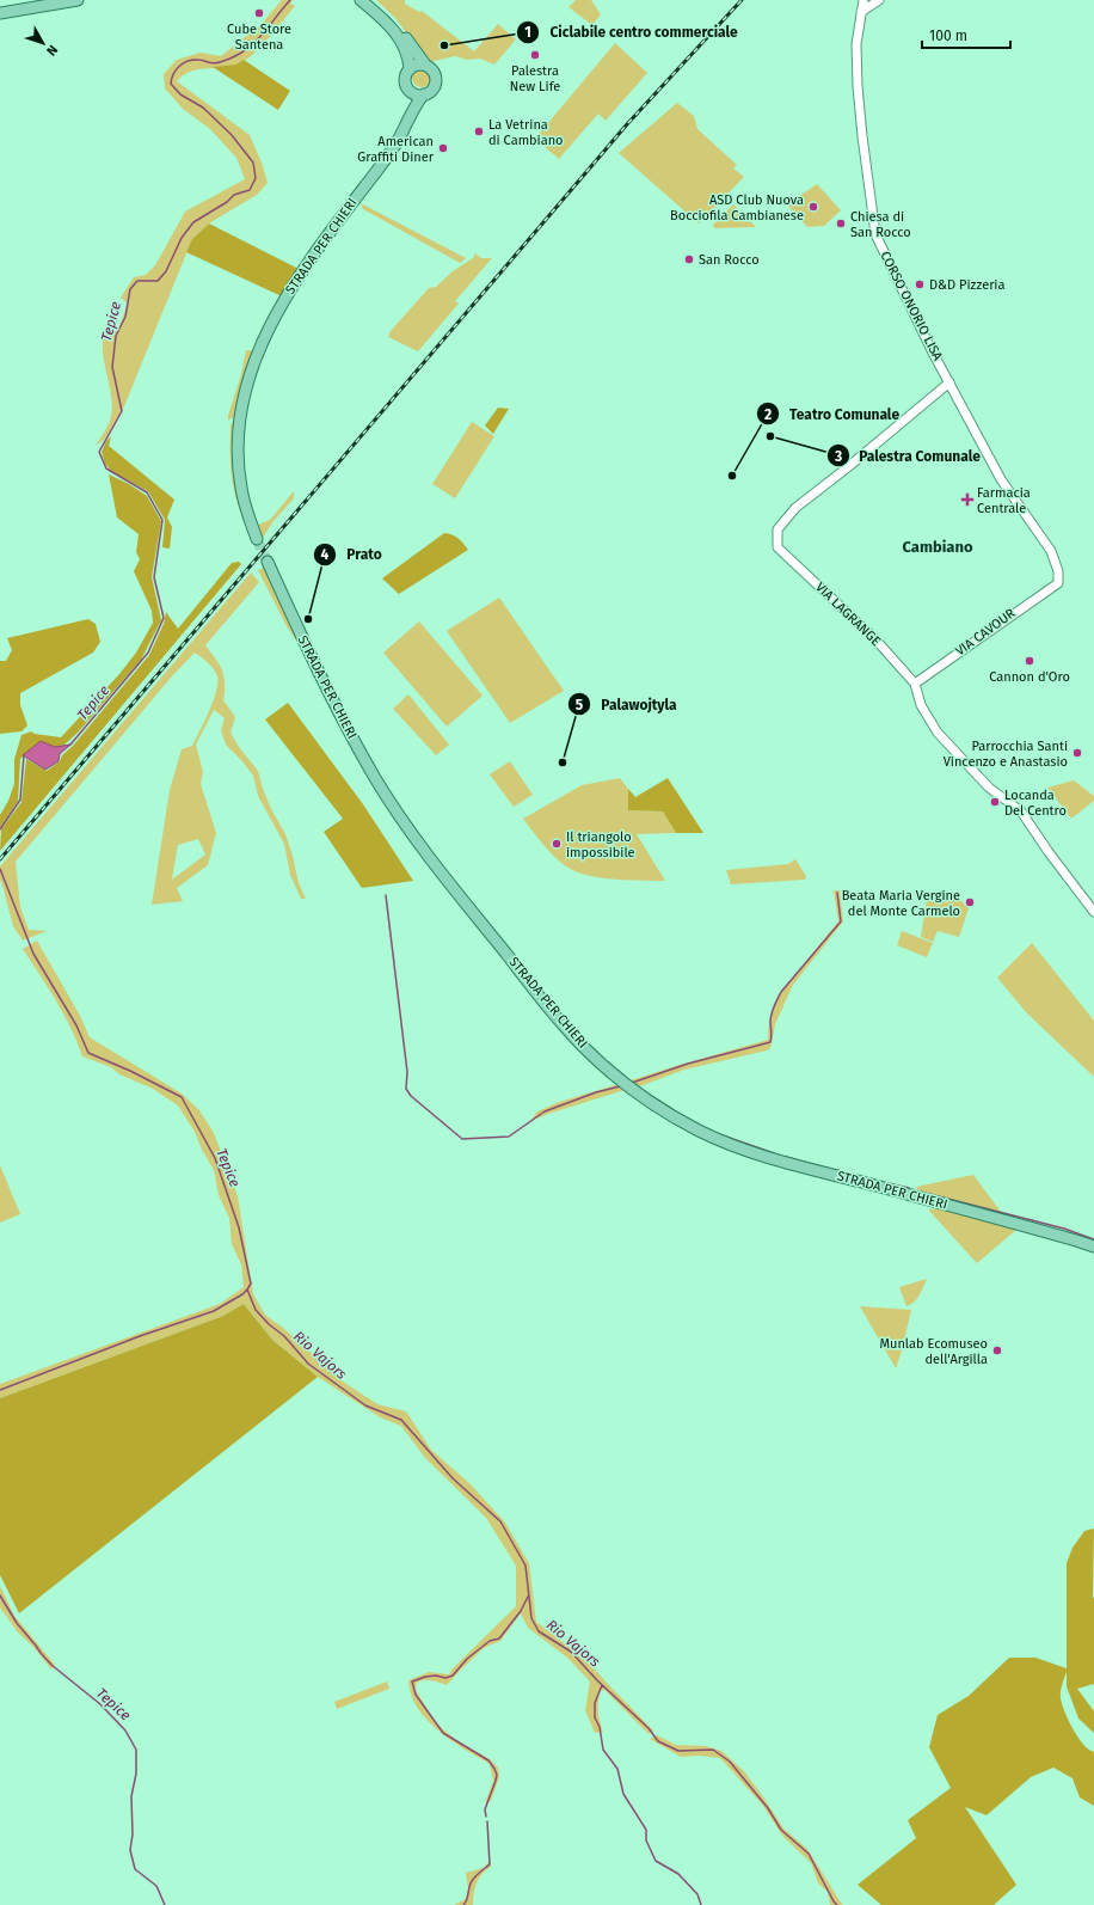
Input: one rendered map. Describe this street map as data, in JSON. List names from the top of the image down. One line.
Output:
{"streets":{"main road":["STRADA PER CHIERI"],"street":["CORSO ONORIO LISA","VIA LAGRANGE","VIA CAVOUR"]},"crossings":[["CORSO ONORIO LISA","VIA LAGRANGE"],["CORSO ONORIO LISA","VIA CAVOUR"],["VIA LAGRANGE","VIA CAVOUR"]],"districts":["Cambiano"],"water":["Tepice","Rio Vajors"],"places":{"other":["Cube Store Santena","Ciclabile centro commerciale","Palestra New Life","La Vetrina di Cambiano","American Graffiti Diner","ASD Club Nuova Bocciofila Cambianese","Chiesa di San Rocco","San Rocco","D&D Pizzeria","Palestra Comunale","Teatro Comunale","Prato","Cannon d'Oro","Parrocchia Santi Vincenzo e Anastasio","Palawojtyla","Locanda Del Centro","Il triangolo impossibile","Beata Maria Vergine del Monte Carmelo","Munlab Ecomuseo dell'Argilla"],"health":["Farmacia Centrale"]},"scale_bar":"100 m","north":"bottom right"}
